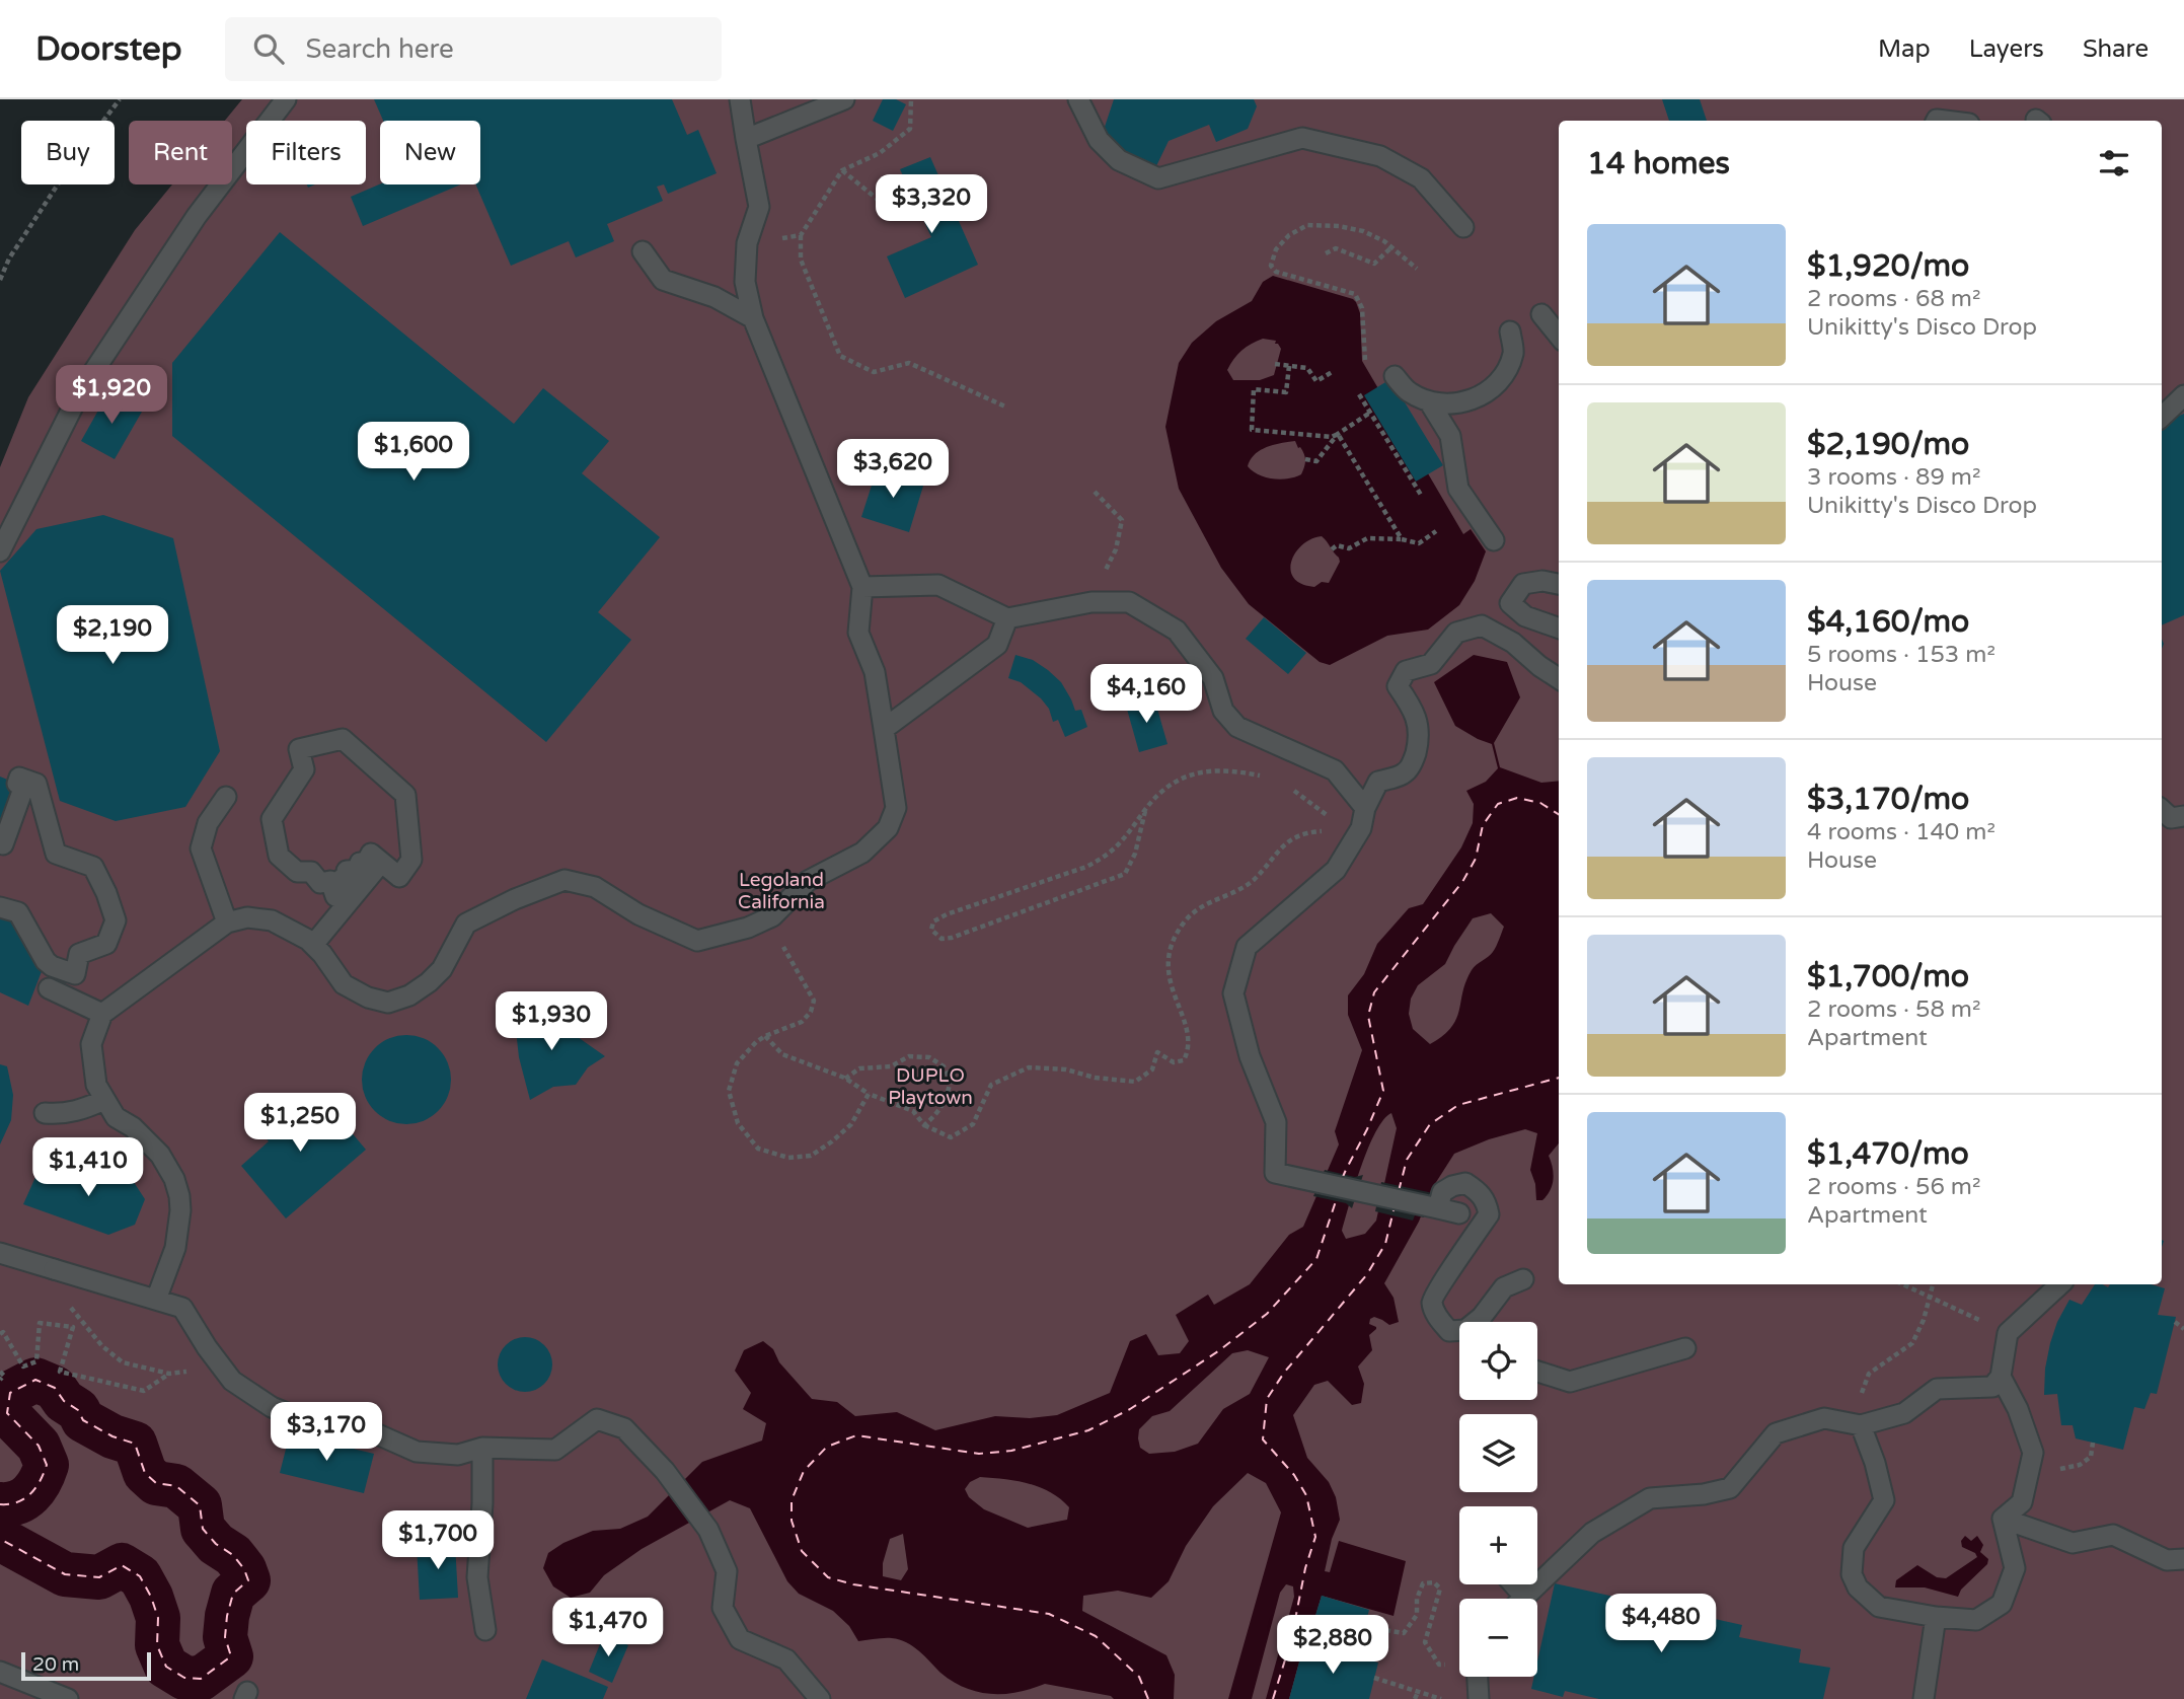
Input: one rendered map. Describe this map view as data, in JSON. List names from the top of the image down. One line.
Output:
{"parks":["Legoland California","DUPLO Playtown"],"scale_bar":"20 m","page":{"header":"Doorstep","search":"Search here","nav":["Map","Layers","Share"],"chip":["Buy","Rent","Filters","New"],"heading":"14 homes","price":["$3,320","$1,920","$1,600","$3,620","$2,190","$4,160","$1,930","$1,250","$1,410","$3,170","$1,700","$4,480","$1,470","$2,880"],"list":[{"name":"$1,920/mo","note":"2 rooms · 68 m² · Unikitty's Disco Drop"},{"name":"$2,190/mo","note":"3 rooms · 89 m² · Unikitty's Disco Drop"},{"name":"$4,160/mo","note":"5 rooms · 153 m² · House"},{"name":"$3,170/mo","note":"4 rooms · 140 m² · House"},{"name":"$1,700/mo","note":"2 rooms · 58 m² · Apartment"},{"name":"$1,470/mo","note":"2 rooms · 56 m² · Apartment"}],"map_buttons":["+","−"],"scale":"20 m"}}
